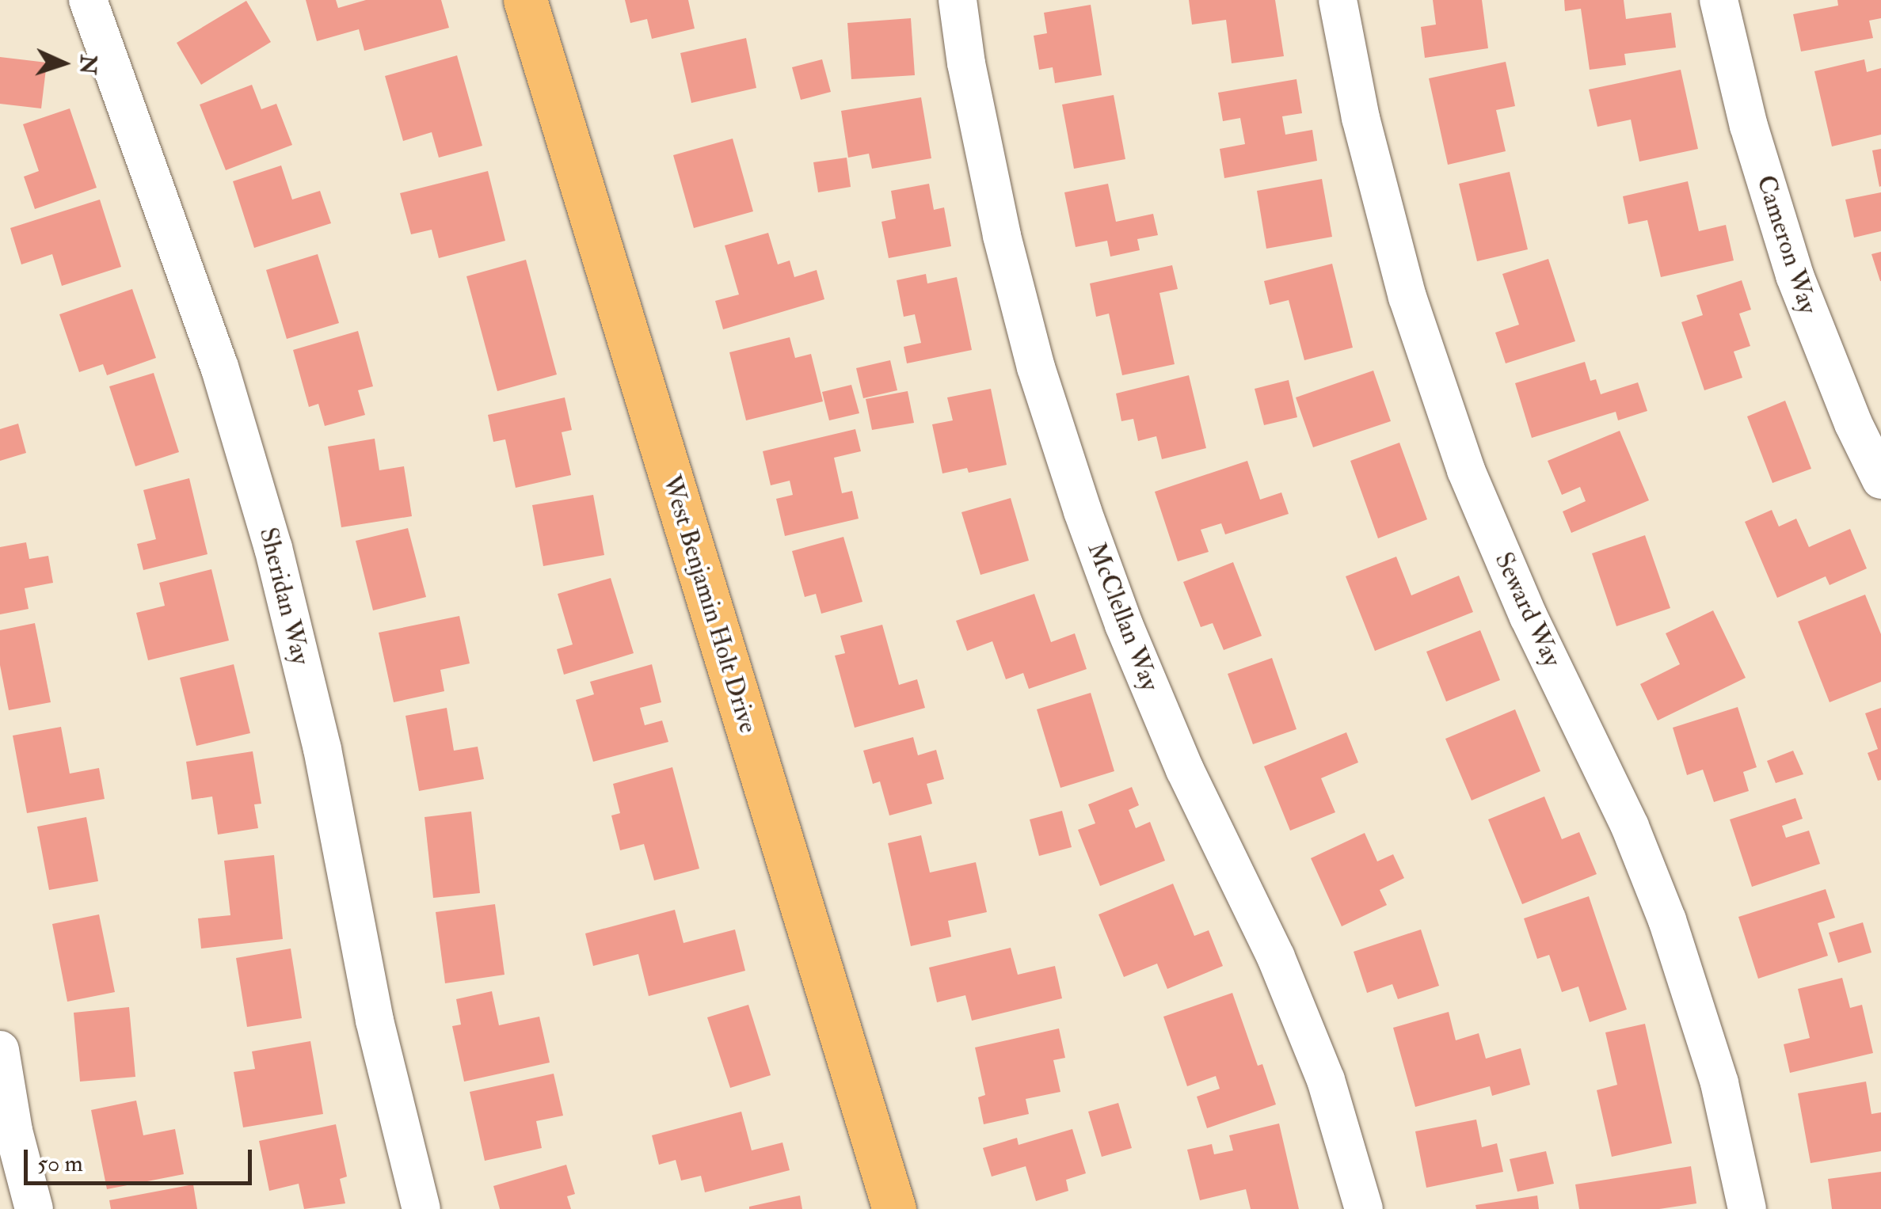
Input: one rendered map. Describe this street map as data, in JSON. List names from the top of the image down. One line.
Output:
{"streets":{"main road":["West Benjamin Holt Drive"],"street":["Cameron Way","Sheridan Way","Seward Way","McClellan Way"]},"scale_bar":"50 m","north":"right"}
